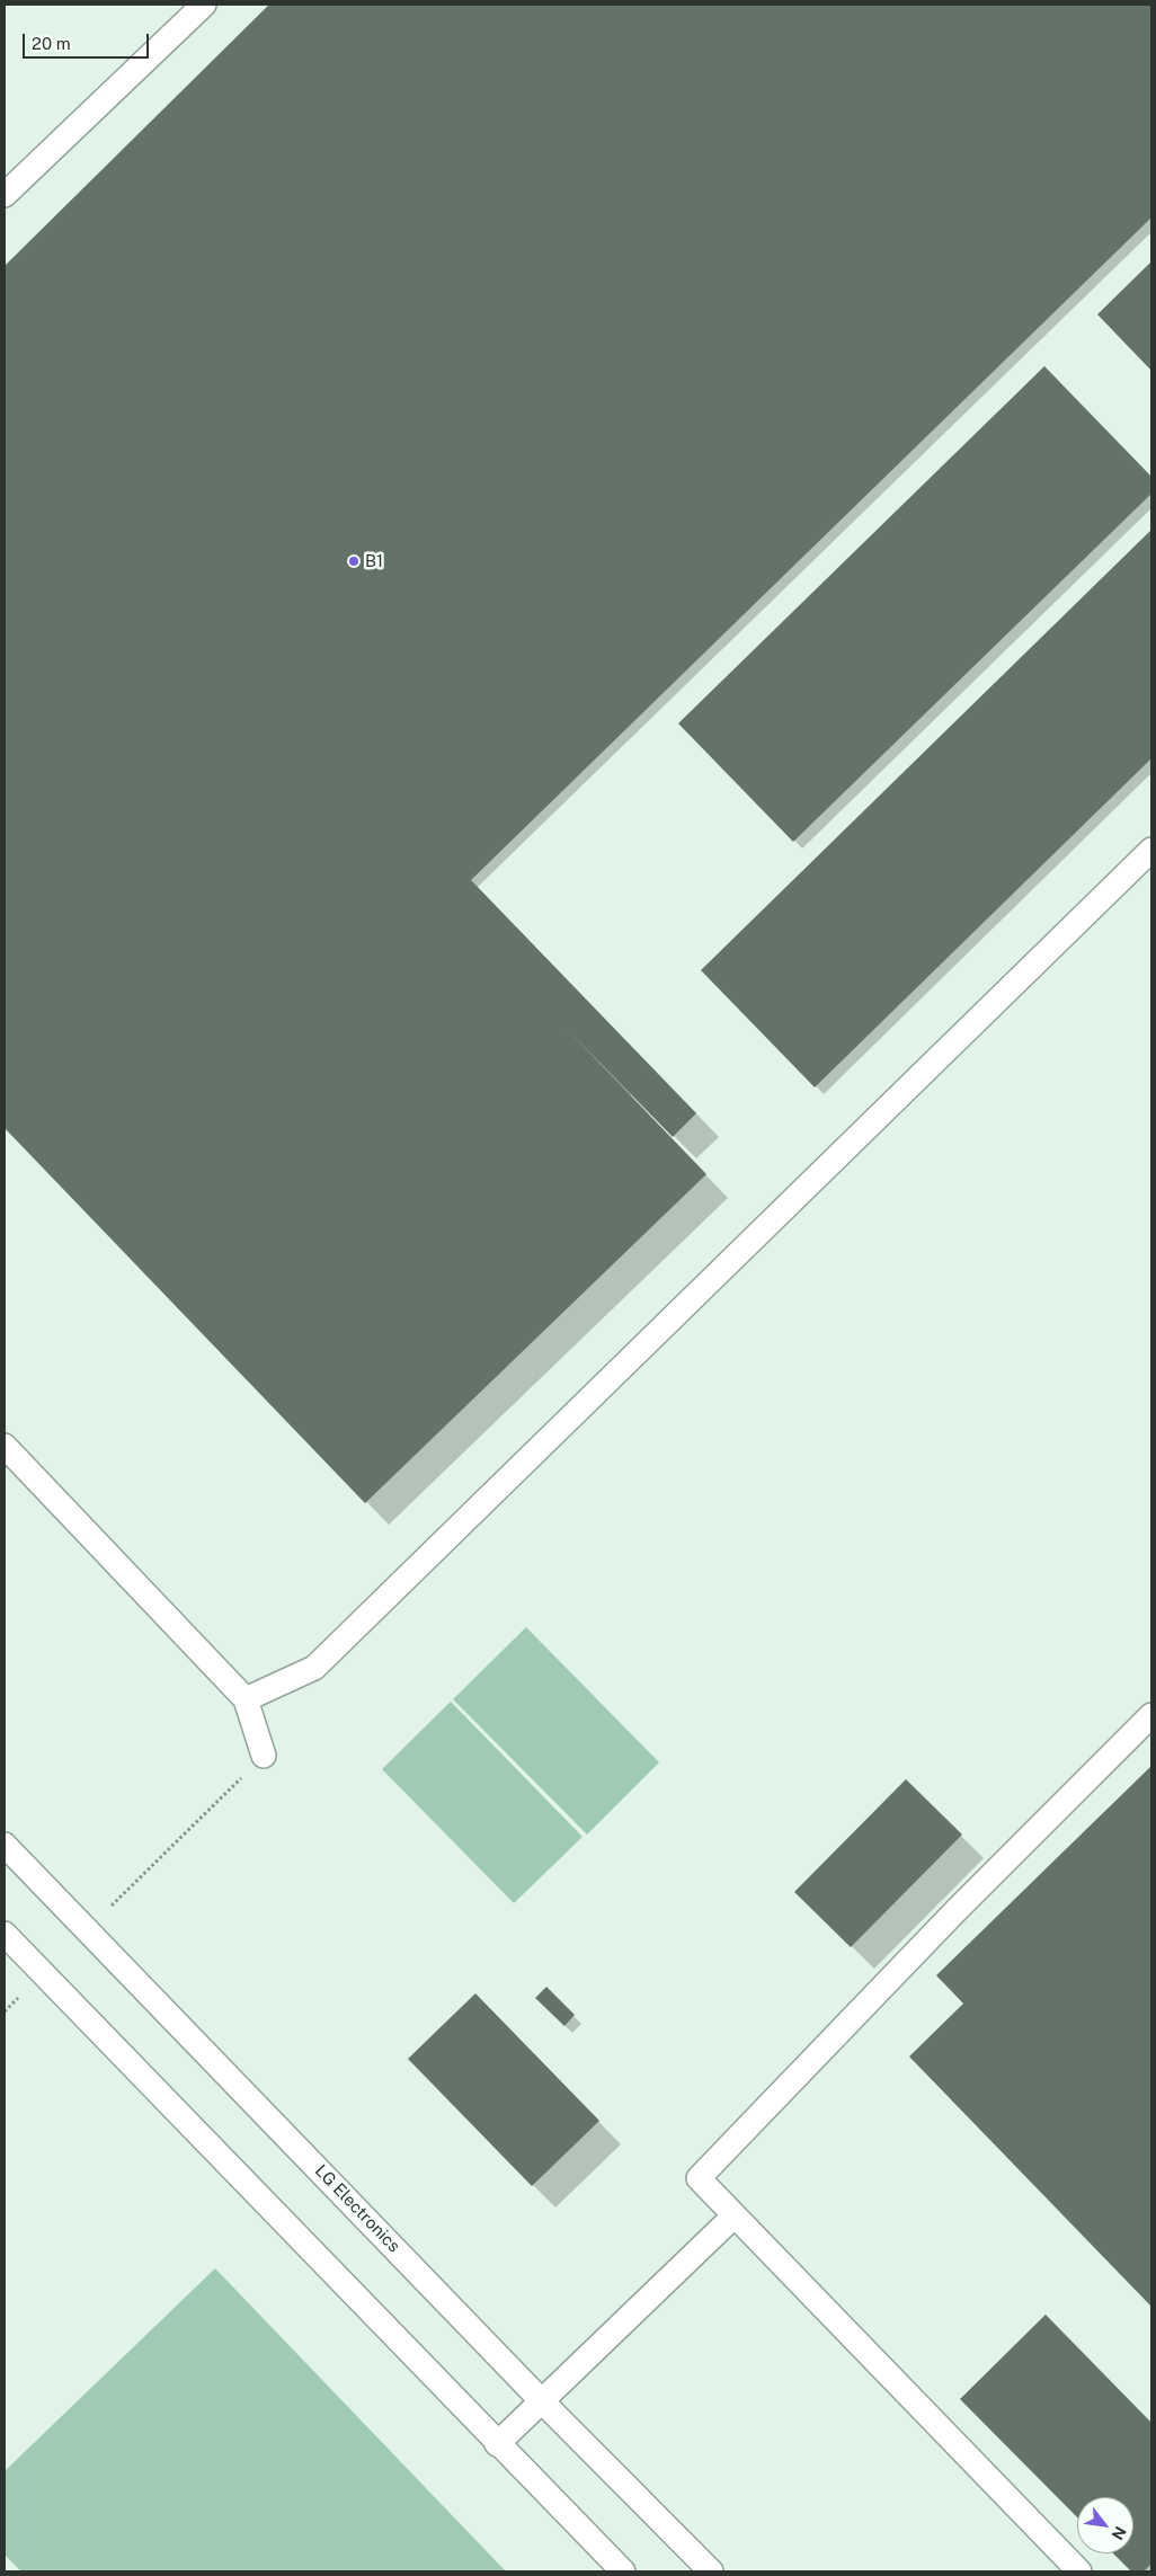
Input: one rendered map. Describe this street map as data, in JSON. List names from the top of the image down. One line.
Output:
{"streets":{"lane":["LG Electronics"]},"places":["B1"],"scale_bar":"20 m","north":"bottom right"}
